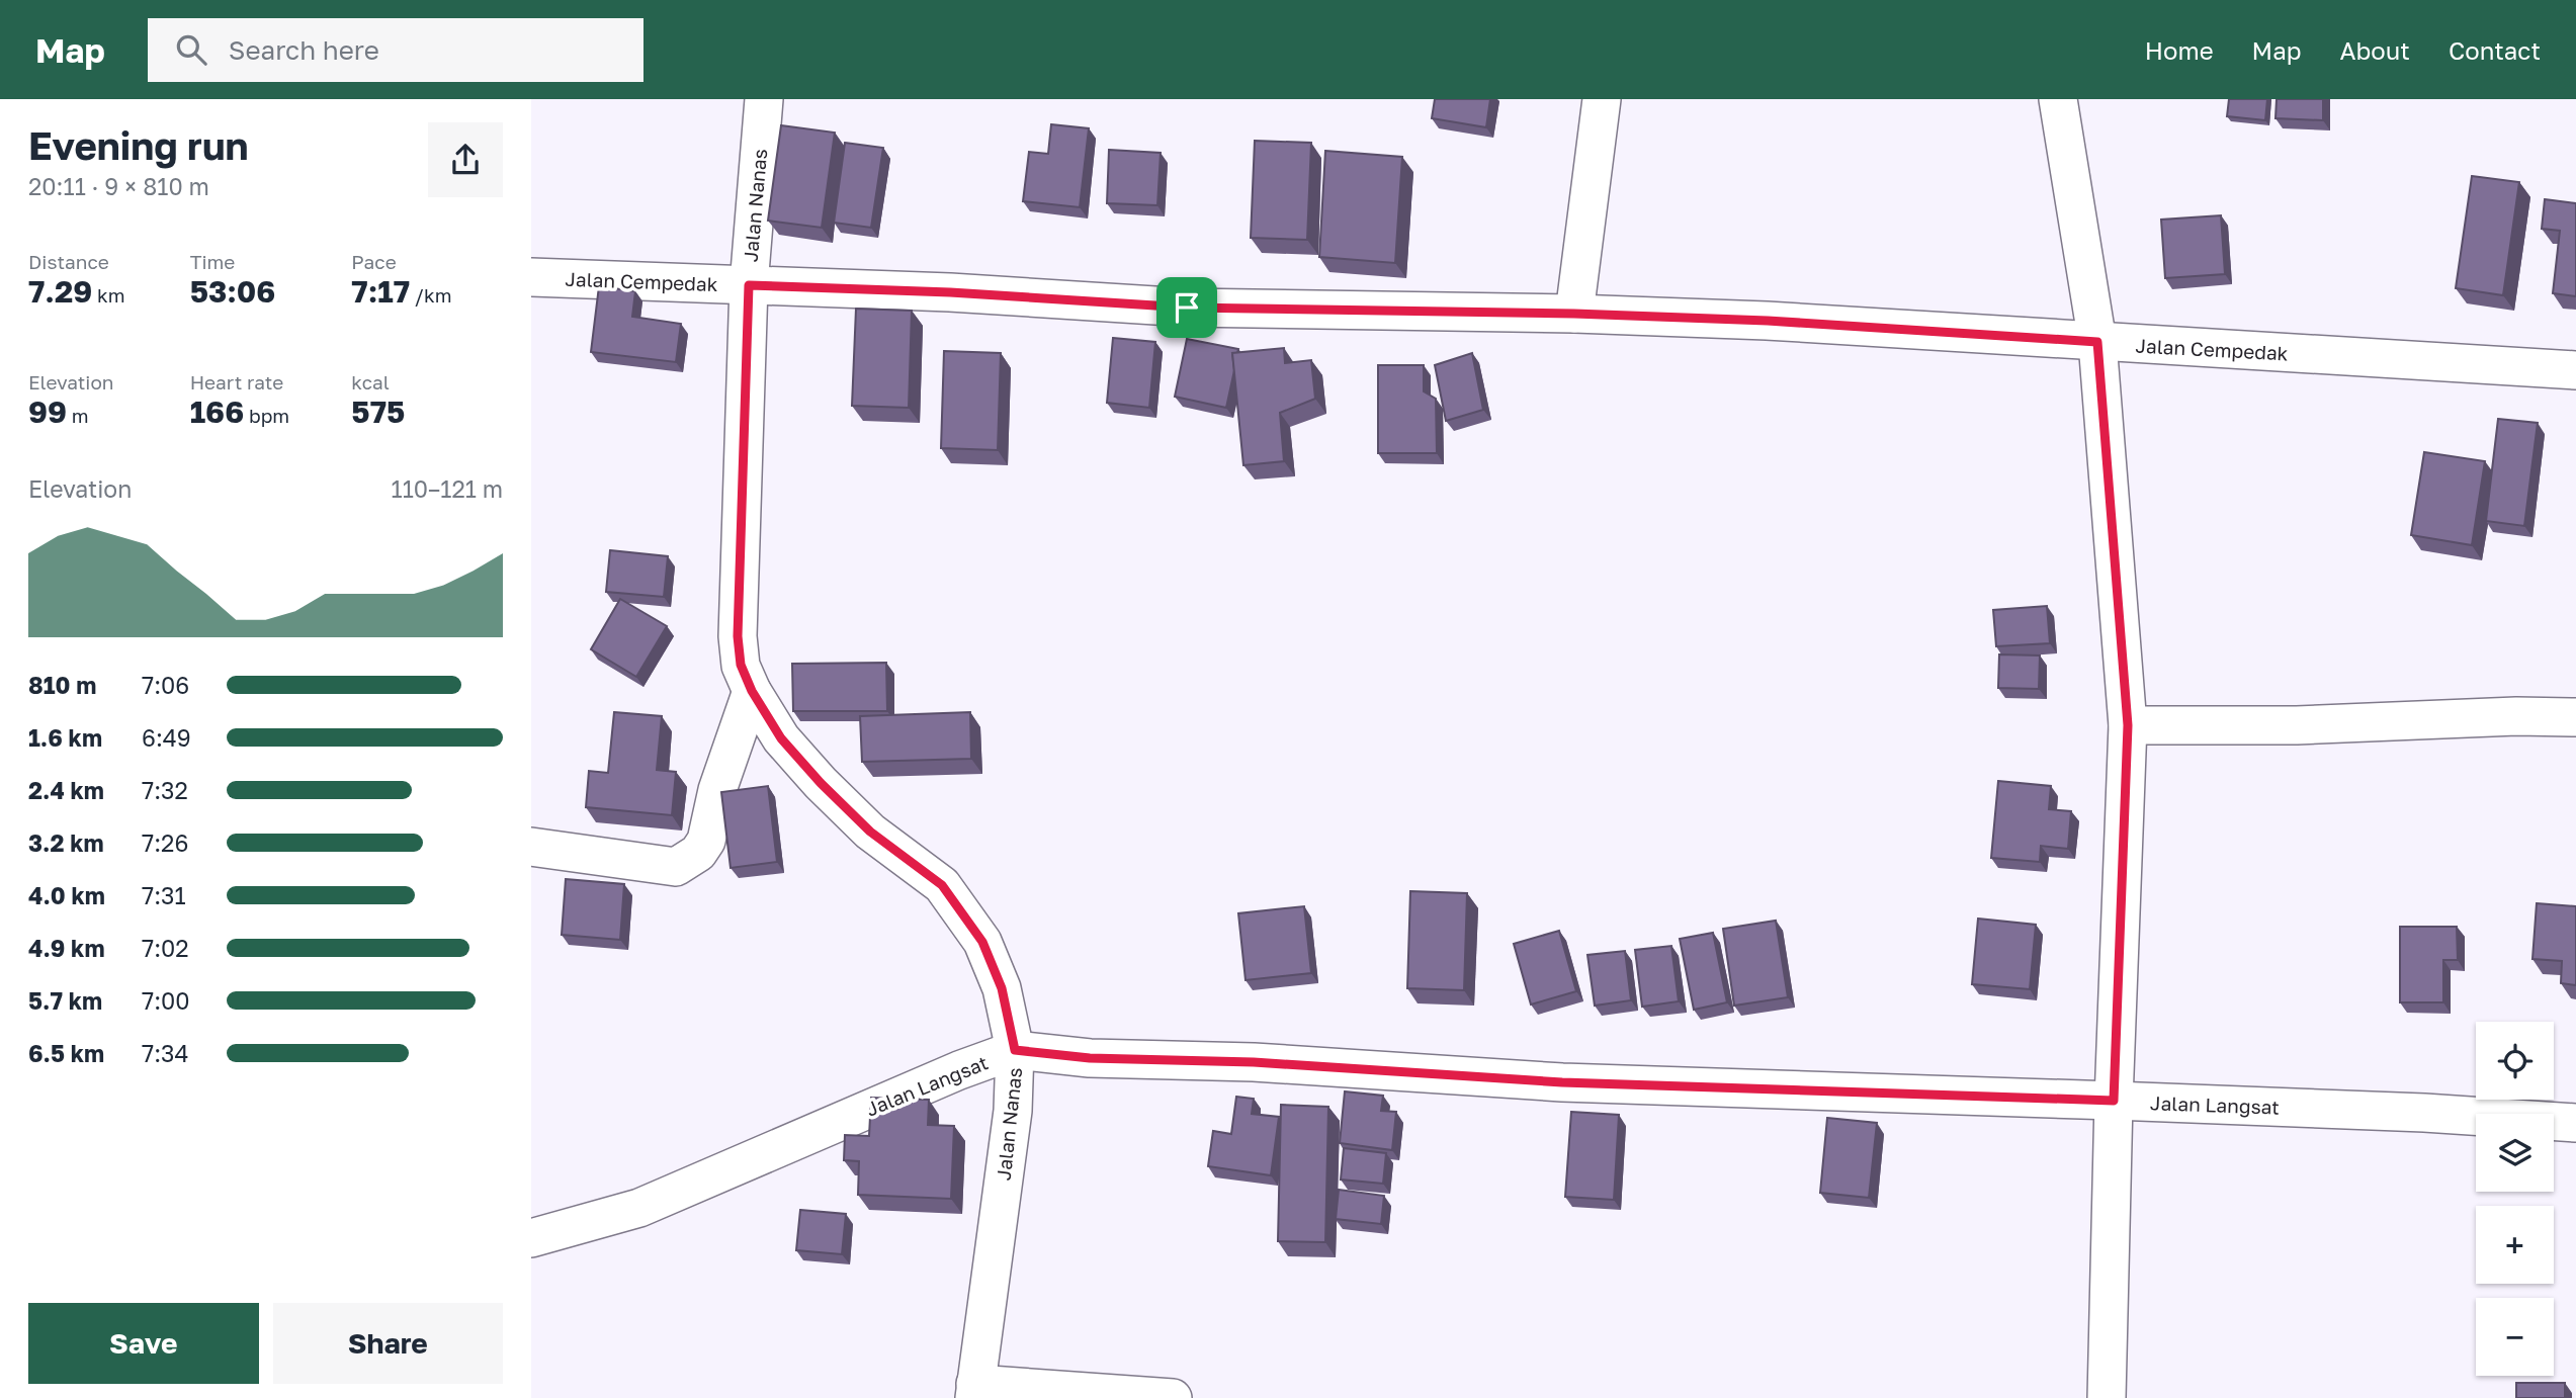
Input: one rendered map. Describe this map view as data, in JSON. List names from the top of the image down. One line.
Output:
{"streets":{"street":["Jalan Nanas","Jalan Cempedak","Jalan Langsat"]},"crossings":[["Jalan Nanas","Jalan Cempedak"],["Jalan Nanas","Jalan Langsat"]],"page":{"header":"Map","search":"Search here","nav":["Home","Map","About","Contact"],"heading":["Evening run","20:11 · 9 × 810 m"],"stats":[["Distance","7.29 km"],["Time","53:06"],["Pace","7:17 /km"],["Elevation","99 m"],["Heart rate","166 bpm"],["kcal","575"]],"chart":["Elevation","110–121 m"],"list":[{"name":"810 m","note":"7:06"},{"name":"1.6 km","note":"6:49"},{"name":"2.4 km","note":"7:32"},{"name":"3.2 km","note":"7:26"},{"name":"4.0 km","note":"7:31"},{"name":"4.9 km","note":"7:02"},{"name":"5.7 km","note":"7:00"},{"name":"6.5 km","note":"7:34"}],"map_buttons":["+","−"],"buttons":["Save","Share"]}}
